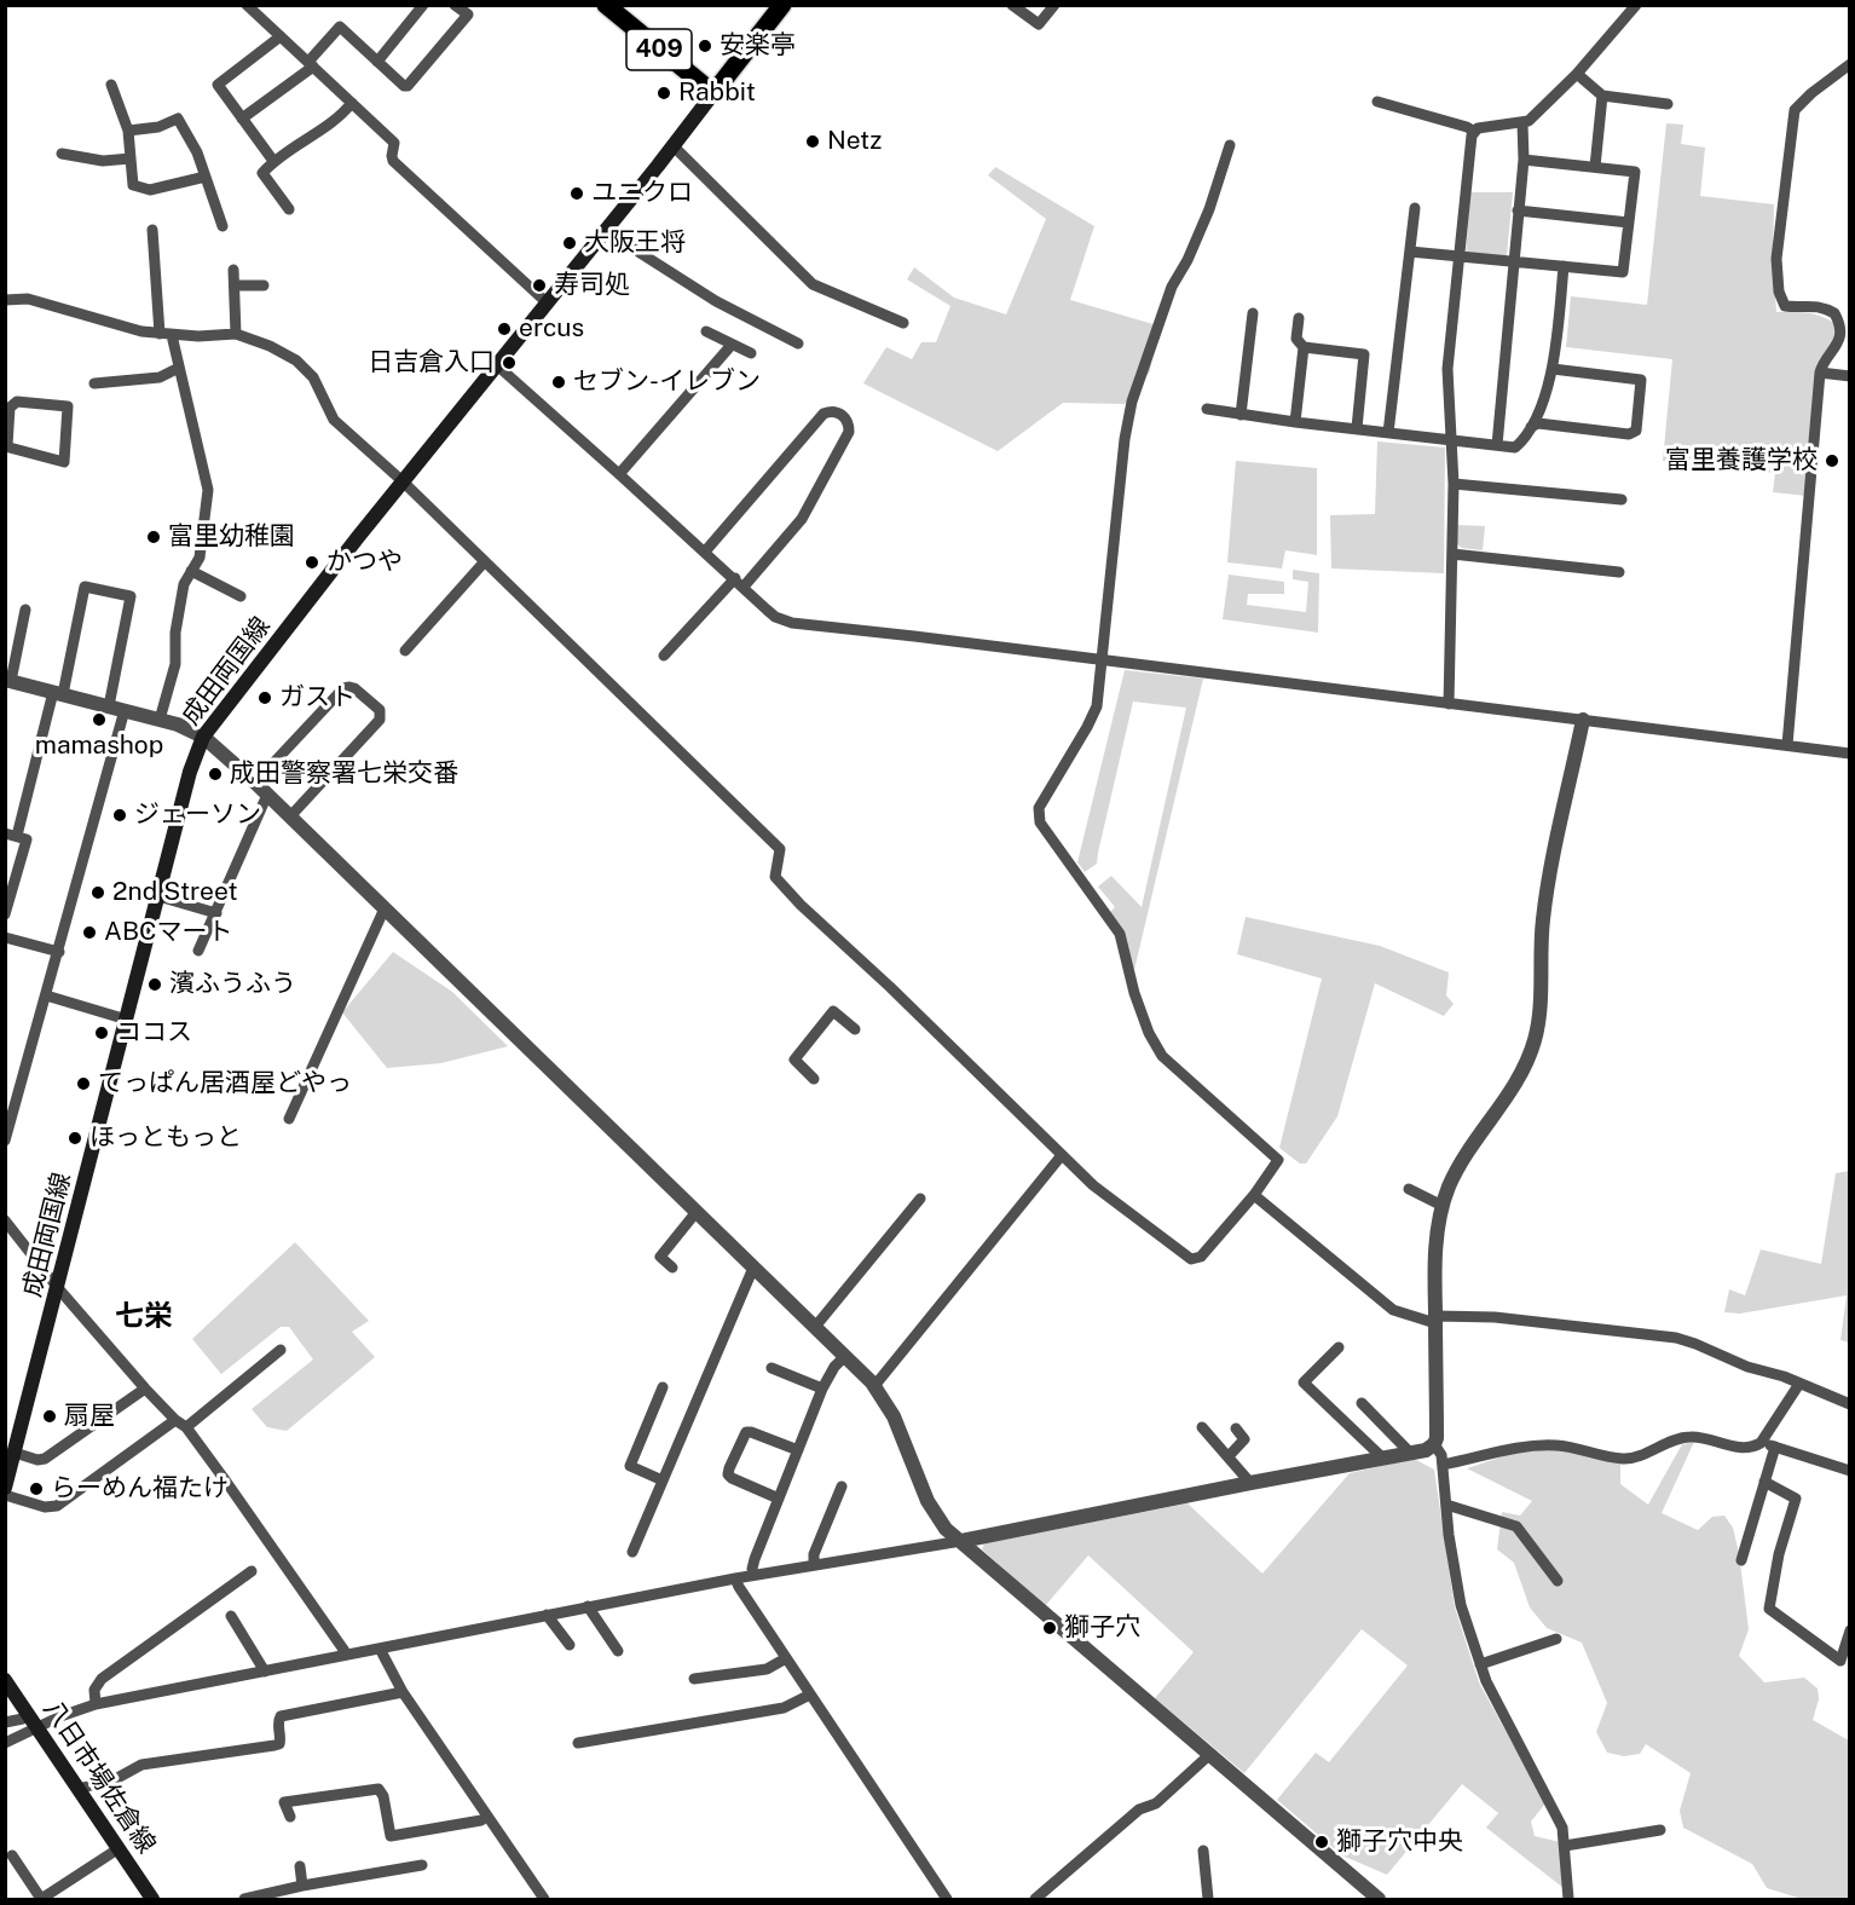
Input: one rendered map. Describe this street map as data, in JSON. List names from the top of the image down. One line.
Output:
{"streets":{"highway":["409"],"main road":["成田両国線","八日市場佐倉線"]},"crossings":[["409","成田両国線"]],"districts":["七栄"],"places":["安楽亭","Rabbit","Netz","ユニクロ","大阪王将","寿司処","ercus","日吉倉入口","セブン-イレブン","富里養護学校","富里幼稚園","かつや","ガスト","mamashop","成田警察署七栄交番","ジェーソン","2nd Street","ABCマート","濱ふうふう","ココス","てっぱん居酒屋どやっ","ほっともっと","扇屋","らーめん福たけ","獅子穴","獅子穴中央"]}
